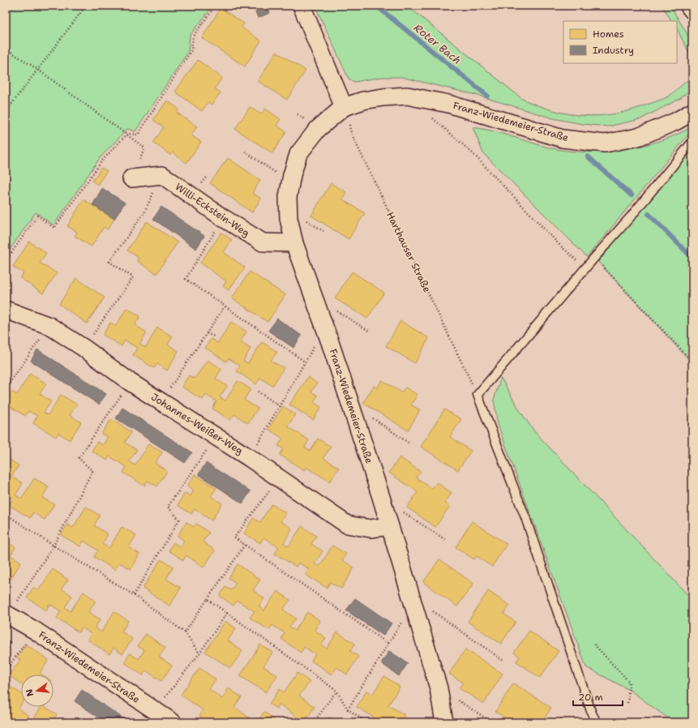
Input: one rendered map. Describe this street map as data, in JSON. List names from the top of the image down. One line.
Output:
{"streets":{"street":["Franz-Wiedemeier-Straße","Willi-Eckstein-Weg","Johannes-Weißer-Weg"],"path":["Harthauser Straße"]},"crossings":[["Franz-Wiedemeier-Straße","Willi-Eckstein-Weg"],["Franz-Wiedemeier-Straße","Harthauser Straße"],["Franz-Wiedemeier-Straße","Johannes-Weißer-Weg"]],"water":["Roter Bach"],"legend":["Homes","Industry"],"scale_bar":"20 m","north":"left"}
